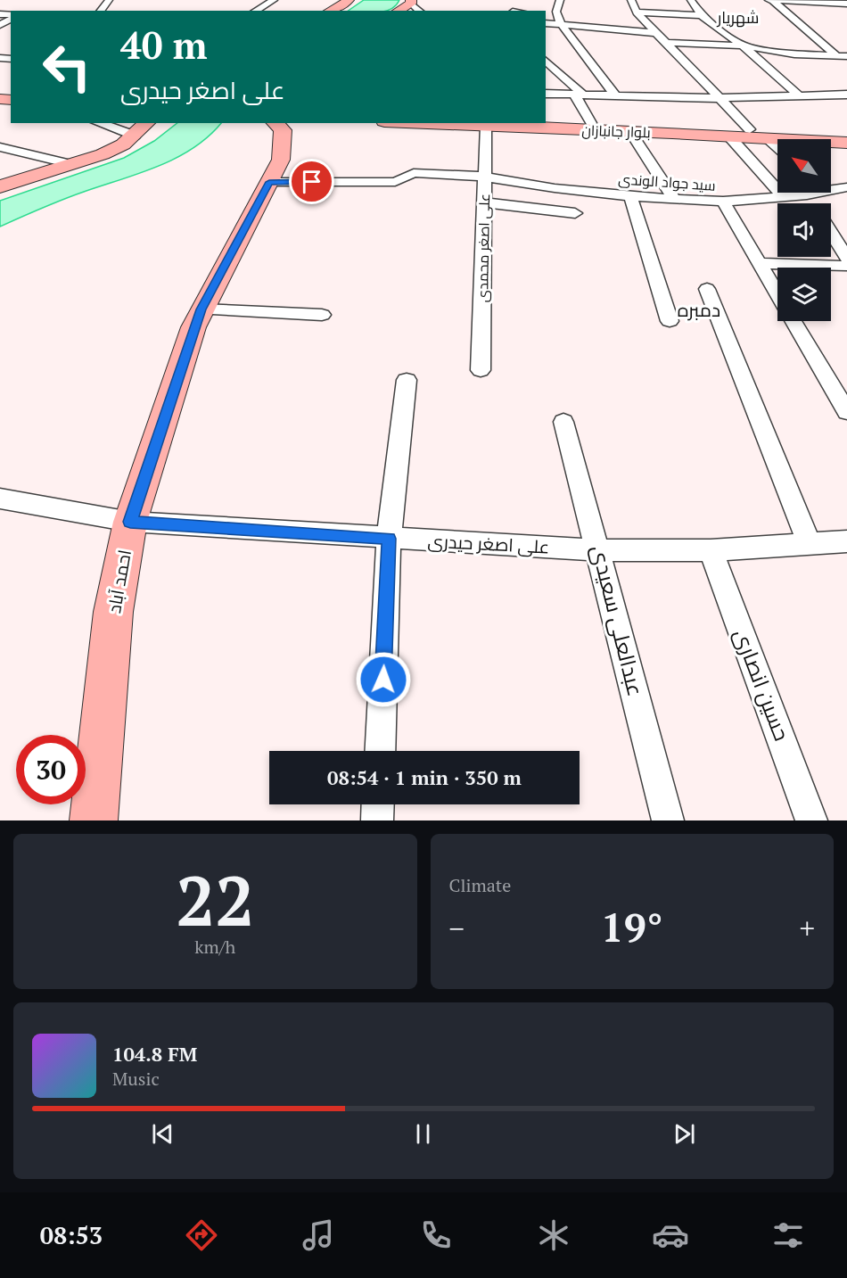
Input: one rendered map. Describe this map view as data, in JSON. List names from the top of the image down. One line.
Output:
{"streets":{"main road":["بلوار جانبازان","احمد آباد"],"street":["سید جواد الوندی","علی اصغر محمدی","علی اصغر حیدری","عبدالعلی سعیدی","حسین انصاری"]},"crossings":[["بلوار جانبازان","علی اصغر محمدی"],["سید جواد الوندی","علی اصغر محمدی"],["سید جواد الوندی","احمد آباد"],["علی اصغر حیدری","احمد آباد"],["علی اصغر حیدری","عبدالعلی سعیدی"],["علی اصغر حیدری","حسین انصاری"]],"districts":["شهریار","دمبره"],"north":"top left","page":{"turn":["40 m","علی اصغر حیدری"],"limit":"30","trip":"08:54 · 1 min · 350 m","tile":[["22","km/h"],"Climate"],"heat":["−","19°","+"],"song":["104.8 FM","Music"],"tabs":"08:53"}}
